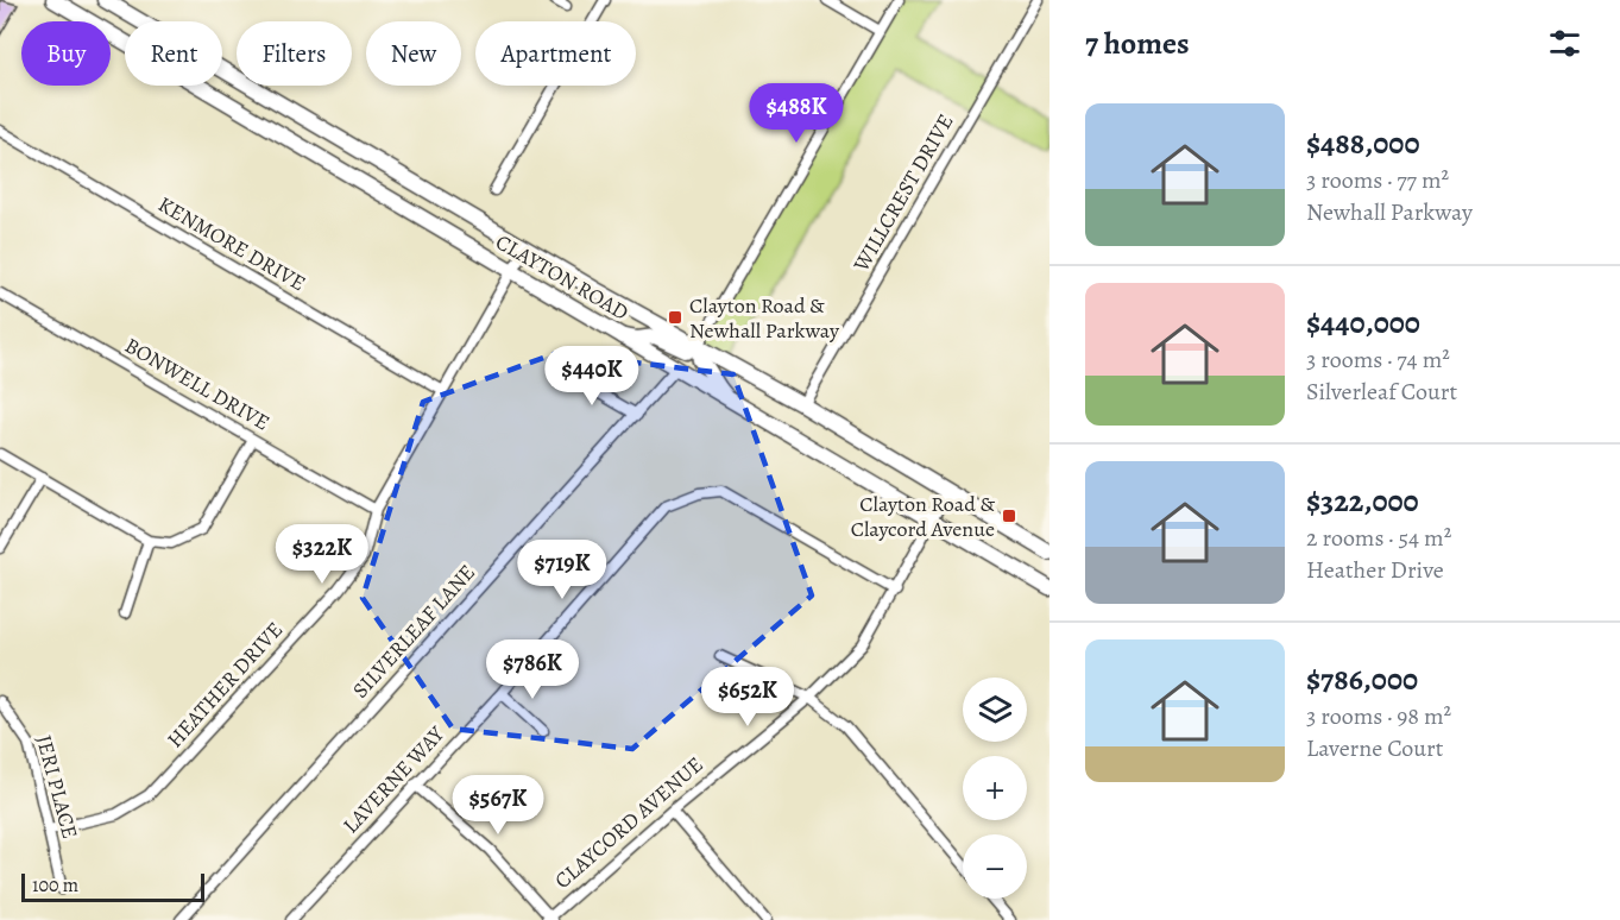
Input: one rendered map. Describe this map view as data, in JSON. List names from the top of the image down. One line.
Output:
{"streets":{"main road":["CLAYTON ROAD"],"street":["WILLCREST DRIVE","KENMORE DRIVE","BONWELL DRIVE","SILVERLEAF LANE","HEATHER DRIVE","LAVERNE WAY","JERI PLACE","CLAYCORD AVENUE"]},"crossings":[["WILLCREST DRIVE","CLAYTON ROAD"],["KENMORE DRIVE","HEATHER DRIVE"],["CLAYTON ROAD","SILVERLEAF LANE"],["CLAYTON ROAD","HEATHER DRIVE"],["CLAYTON ROAD","CLAYCORD AVENUE"],["BONWELL DRIVE","HEATHER DRIVE"],["HEATHER DRIVE","JERI PLACE"],["LAVERNE WAY","CLAYCORD AVENUE"]],"places":{"transit":["Clayton Road & Newhall Parkway","Clayton Road & Claycord Avenue"]},"scale_bar":"100 m","page":{"heading":"7 homes","chip":["Buy","Rent","Filters","New","Apartment"],"price":["$488K","$440K","$322K","$719K","$786K","$652K","$567K"],"list":[{"name":"$488,000","note":"3 rooms · 77 m² · Newhall Parkway"},{"name":"$440,000","note":"3 rooms · 74 m² · Silverleaf Court"},{"name":"$322,000","note":"2 rooms · 54 m² · Heather Drive"},{"name":"$786,000","note":"3 rooms · 98 m² · Laverne Court"}],"map_buttons":["+","−"],"scale":"100 m"}}
